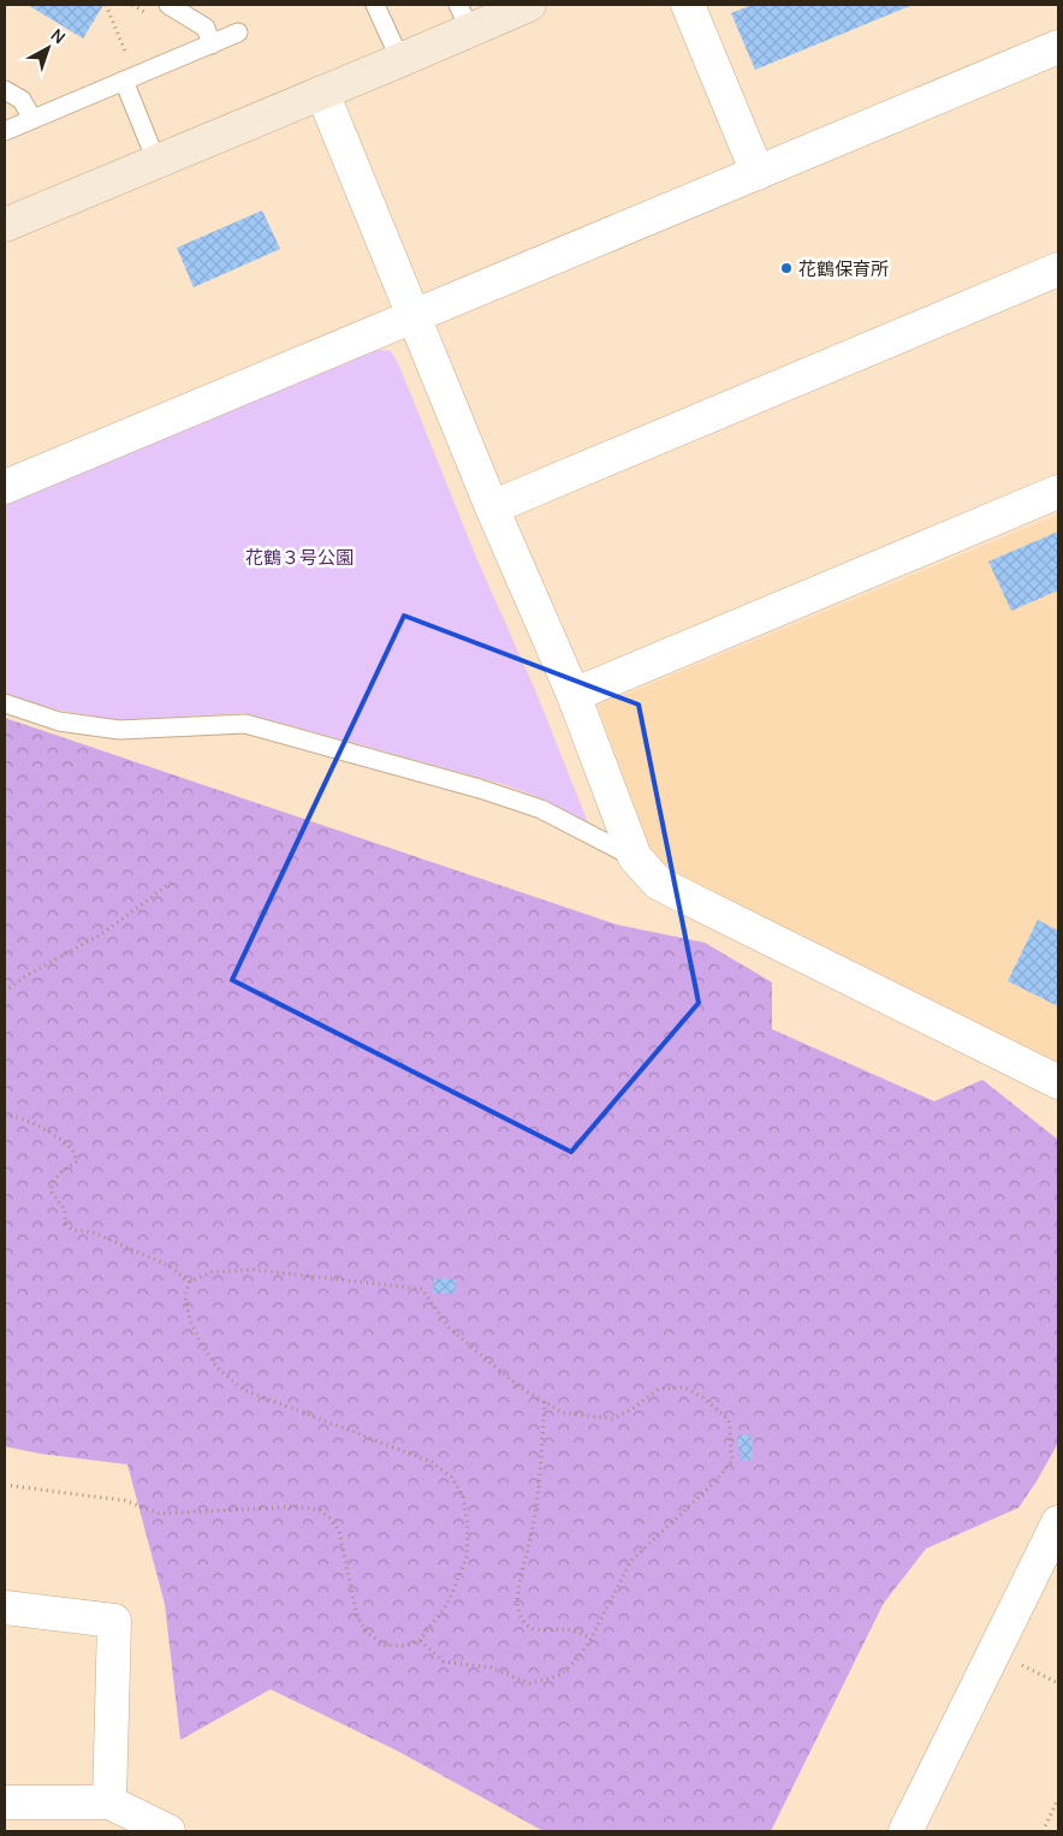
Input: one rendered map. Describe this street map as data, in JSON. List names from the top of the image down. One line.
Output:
{"parks":["花鶴３号公園"],"places":["花鶴保育所"],"north":"top right"}
